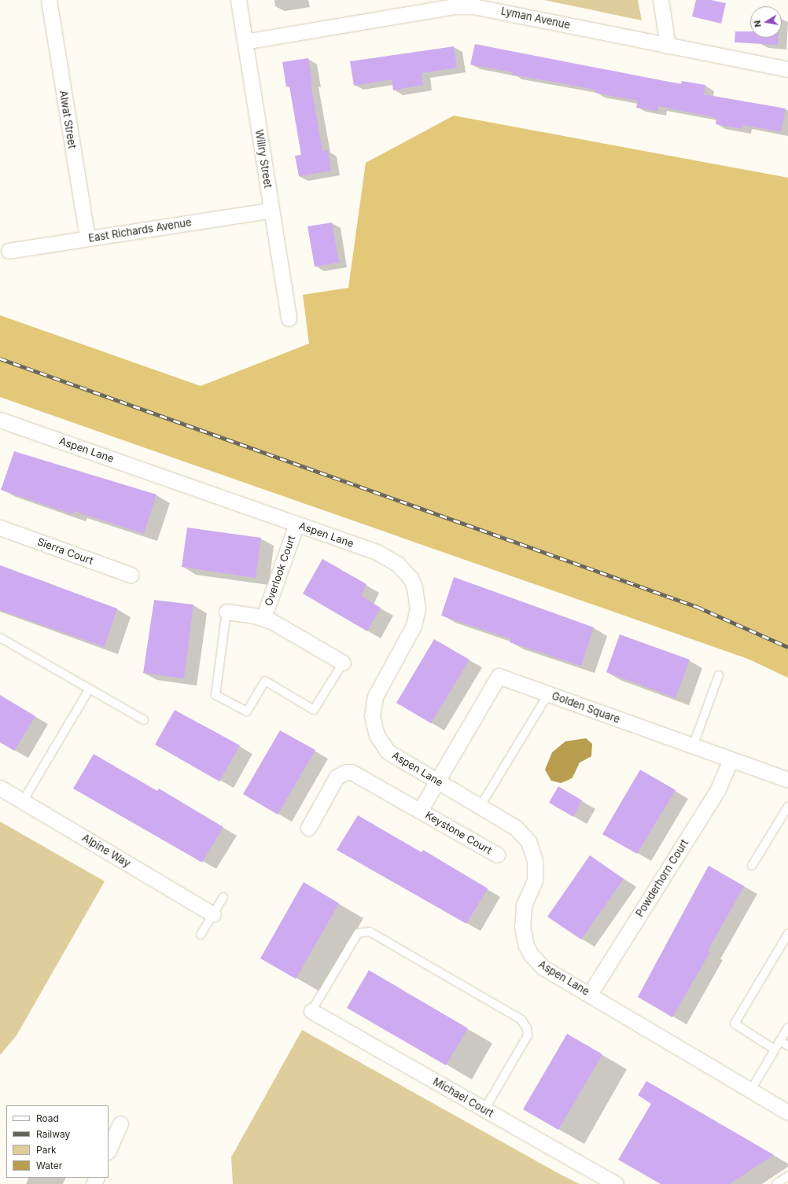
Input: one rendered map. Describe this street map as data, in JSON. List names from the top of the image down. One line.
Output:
{"streets":{"street":["Lyman Avenue","Alwat Street","Willry Street","East Richards Avenue","Aspen Lane","Sierra Court","Overlook Court","Golden Square","Keystone Court","Alpine Way","Powderhorn Court","Michael Court"]},"crossings":[["Lyman Avenue","Willry Street"],["Alwat Street","East Richards Avenue"],["Willry Street","East Richards Avenue"],["Aspen Lane","Overlook Court"],["Aspen Lane","Golden Square"],["Aspen Lane","Keystone Court"],["Aspen Lane","Powderhorn Court"],["Golden Square","Keystone Court"],["Golden Square","Powderhorn Court"]],"legend":["Road","Railway","Park","Water"],"north":"left"}
